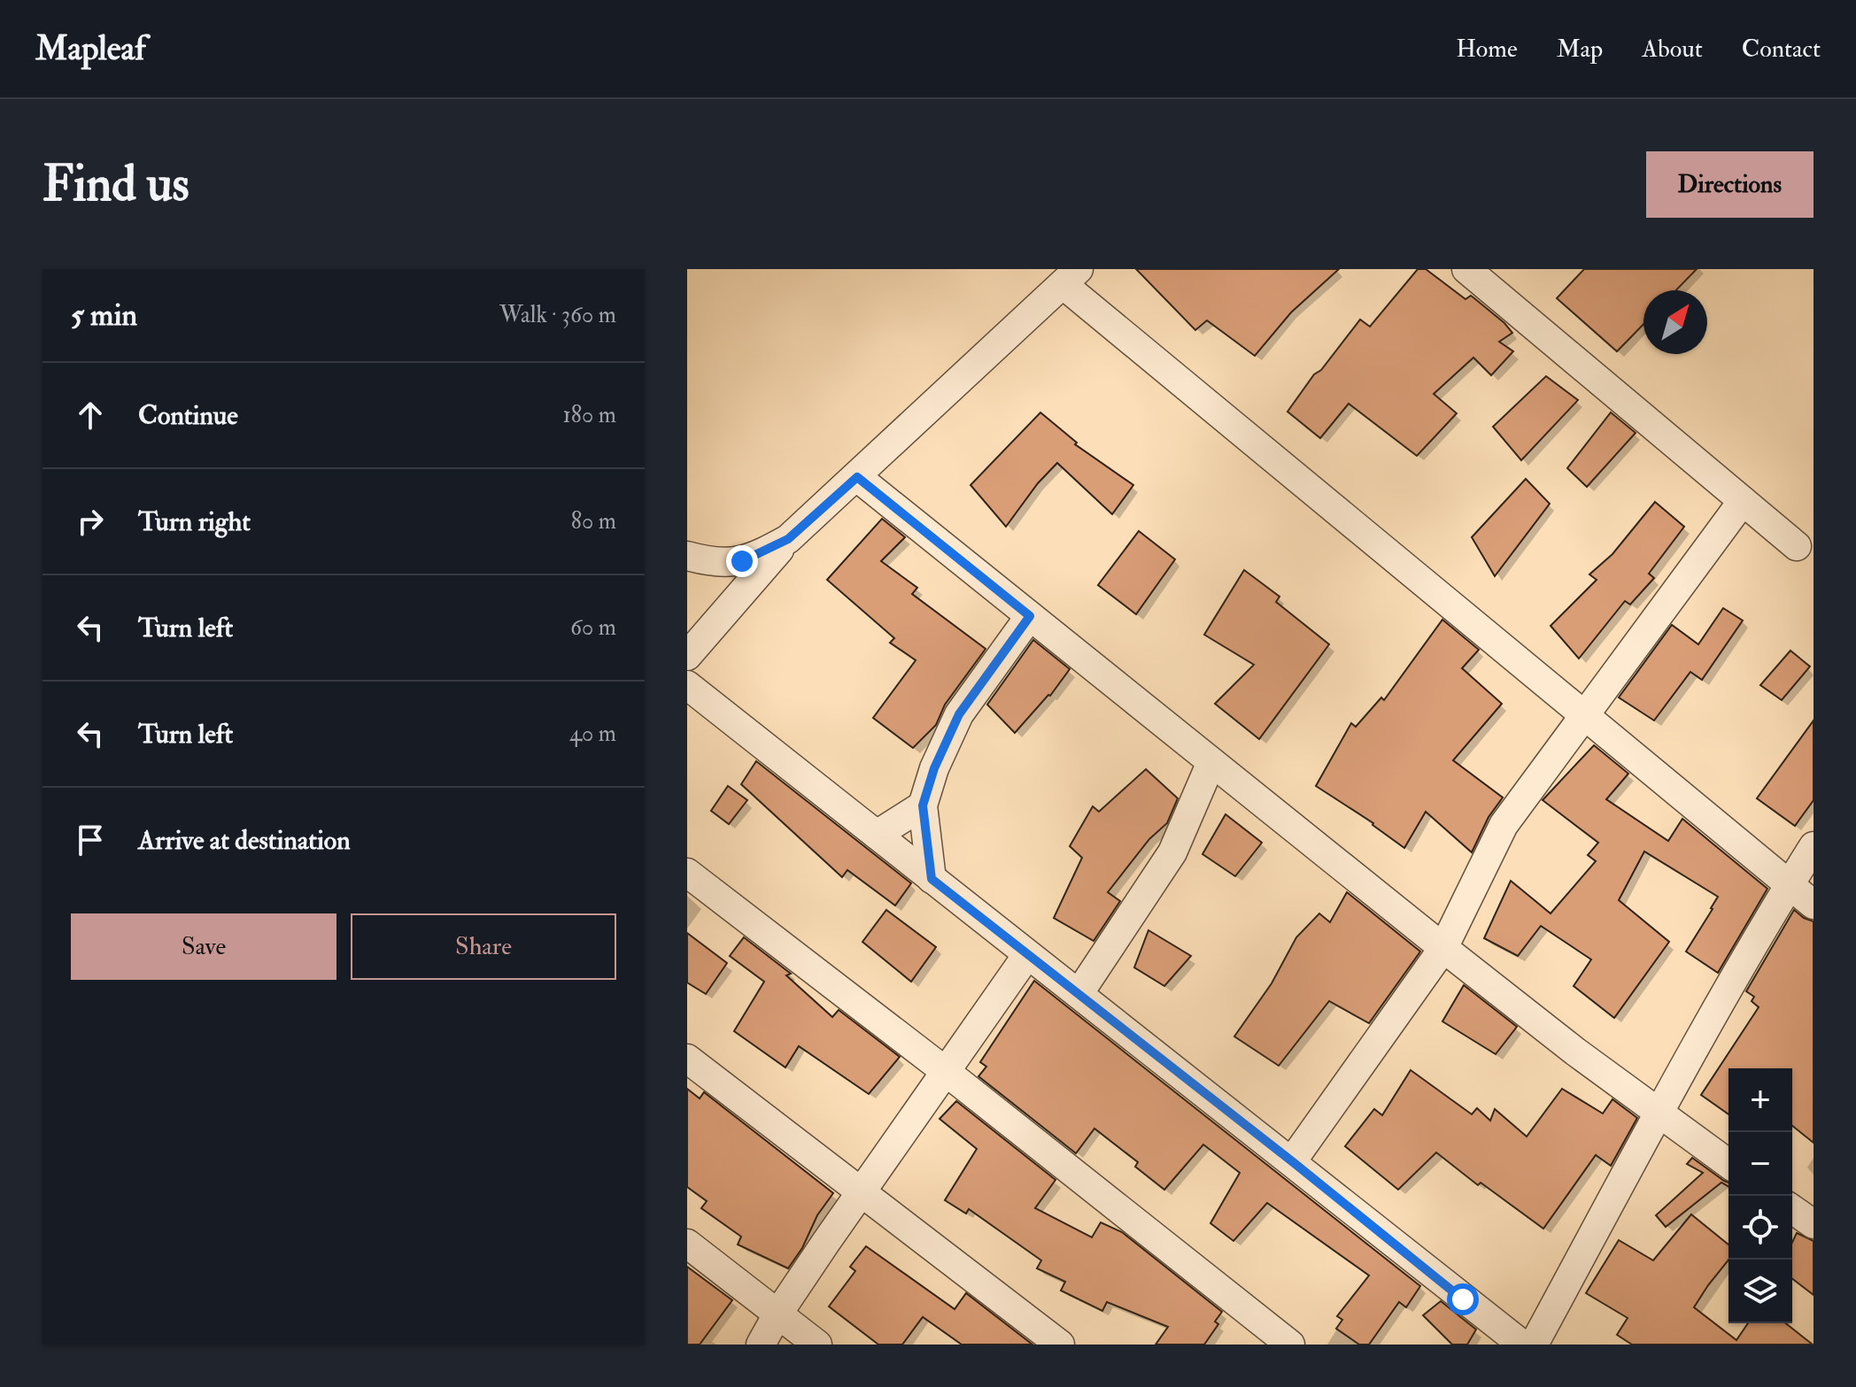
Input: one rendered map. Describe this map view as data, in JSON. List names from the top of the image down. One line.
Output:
{"north":"top right","page":{"header":"Mapleaf","nav":["Home","Map","About","Contact"],"buttons":["Directions",["Save","Share"]],"title":"Find us","heading":["5 min","Walk · 360 m"],"list":[["Continue","180 m"],["Turn right","80 m"],["Turn left","60 m"],["Turn left","40 m"],"Arrive at destination"],"map_buttons":["+","−"]}}
